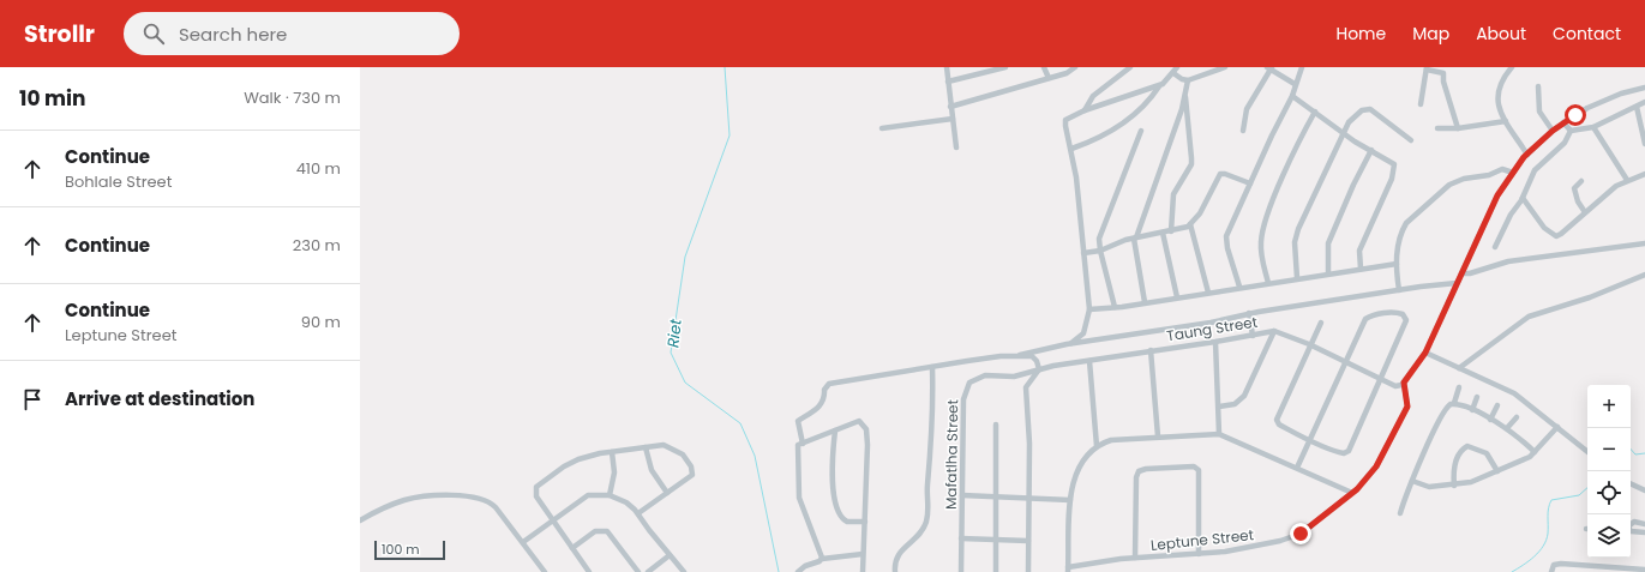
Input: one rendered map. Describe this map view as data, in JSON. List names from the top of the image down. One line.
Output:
{"streets":{"street":["Taung Street","Mafatlha Street","Leptune Street"]},"crossings":[["Taung Street","Mafatlha Street"],["Taung Street","Leptune Street"]],"water":["Riet"],"scale_bar":"100 m","page":{"header":"Strollr","search":"Search here","nav":["Home","Map","About","Contact"],"heading":["10 min","Walk · 730 m"],"list":[["Continue","Bohlale Street","410 m"],["Continue","230 m"],["Continue","Leptune Street","90 m"],"Arrive at destination"],"map_buttons":["+","−"],"scale":"100 m"}}
